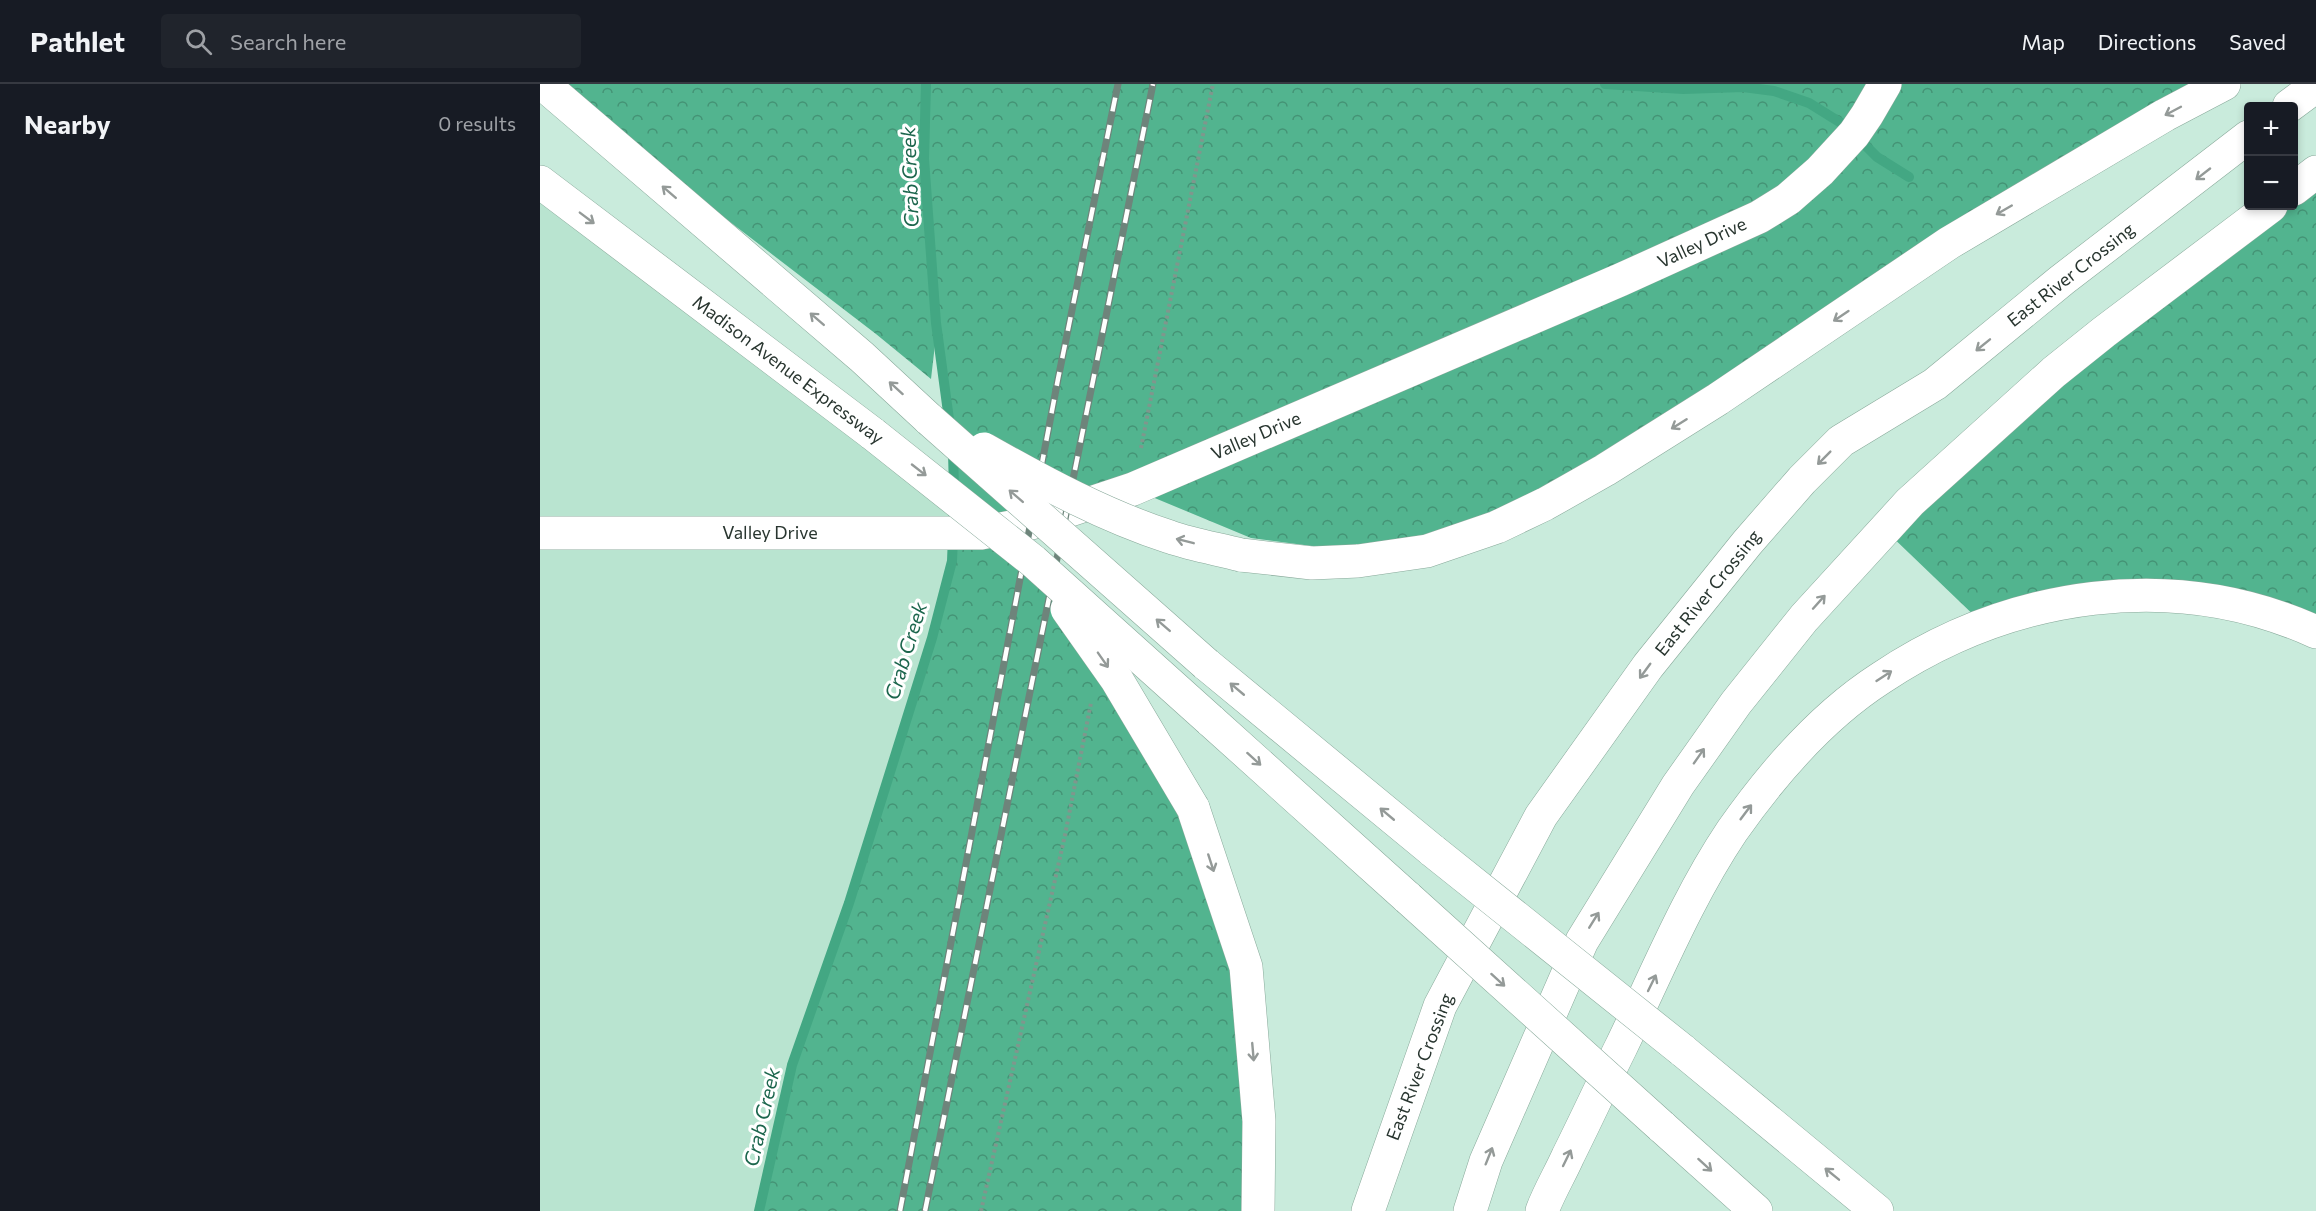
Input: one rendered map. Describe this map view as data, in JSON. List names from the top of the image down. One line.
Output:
{"streets":{"main road":["Valley Drive","East River Crossing","Madison Avenue Expressway"]},"water":["Crab Creek"],"page":{"header":"Pathlet","search":"Search here","nav":["Map","Directions","Saved"],"heading":["Nearby","0 results"],"map_buttons":["+","−"]}}
